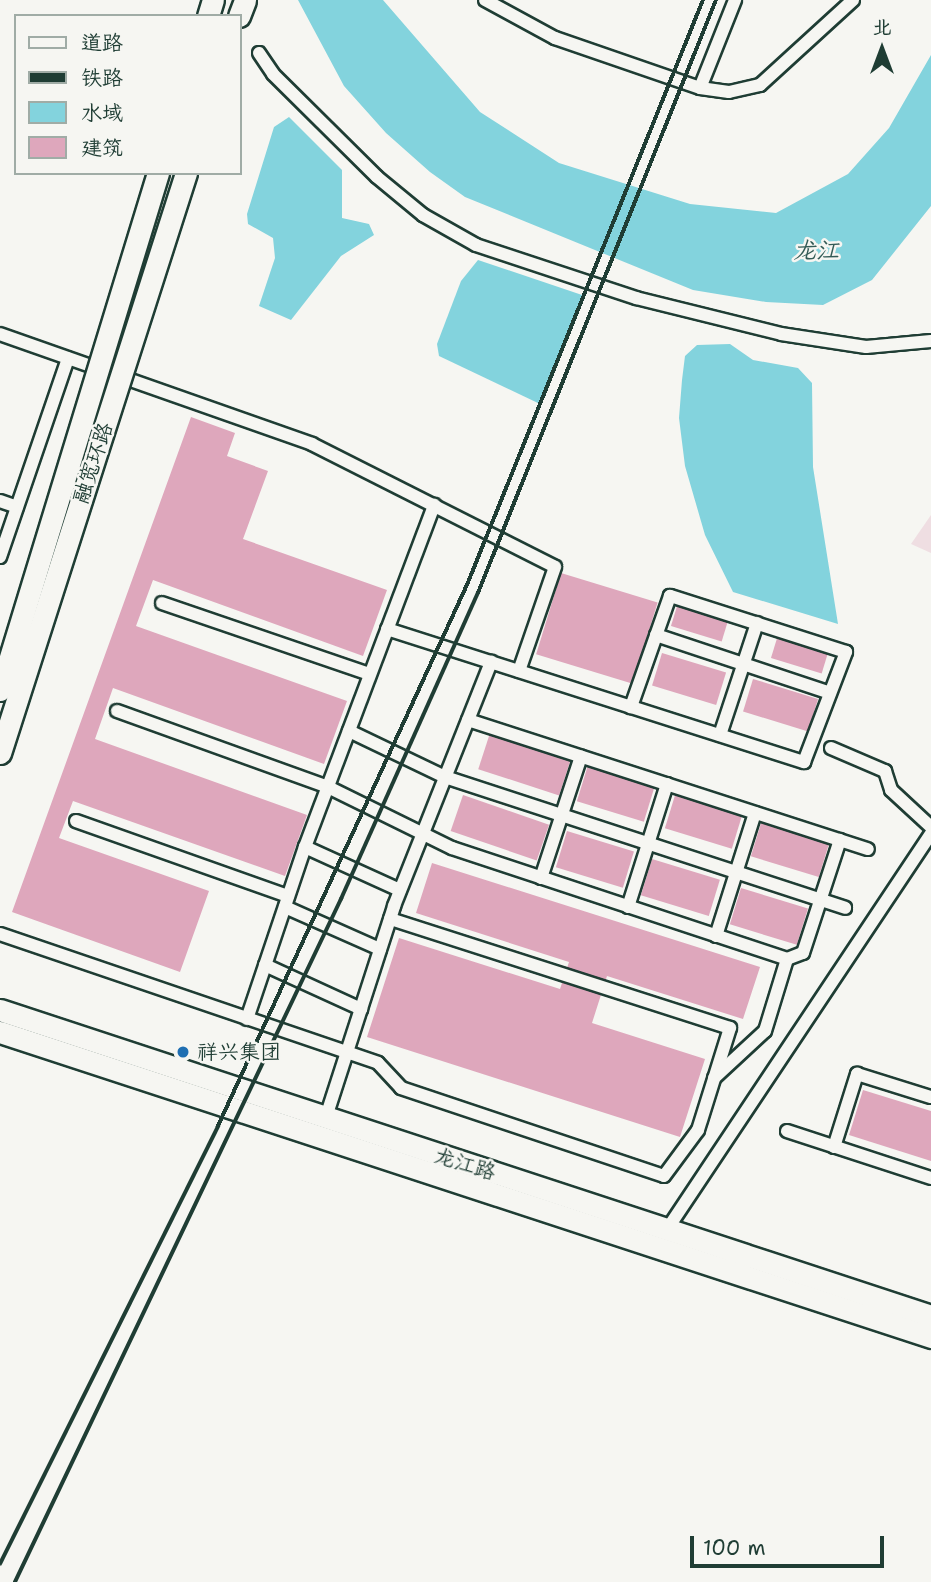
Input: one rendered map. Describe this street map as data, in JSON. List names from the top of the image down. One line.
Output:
{"streets":{"main road":["融宽环路","龙江路"]},"water":["龙江"],"places":["祥兴集团"],"legend":["道路","铁路","水域","建筑"],"scale_bar":"100 m","north":"top"}
